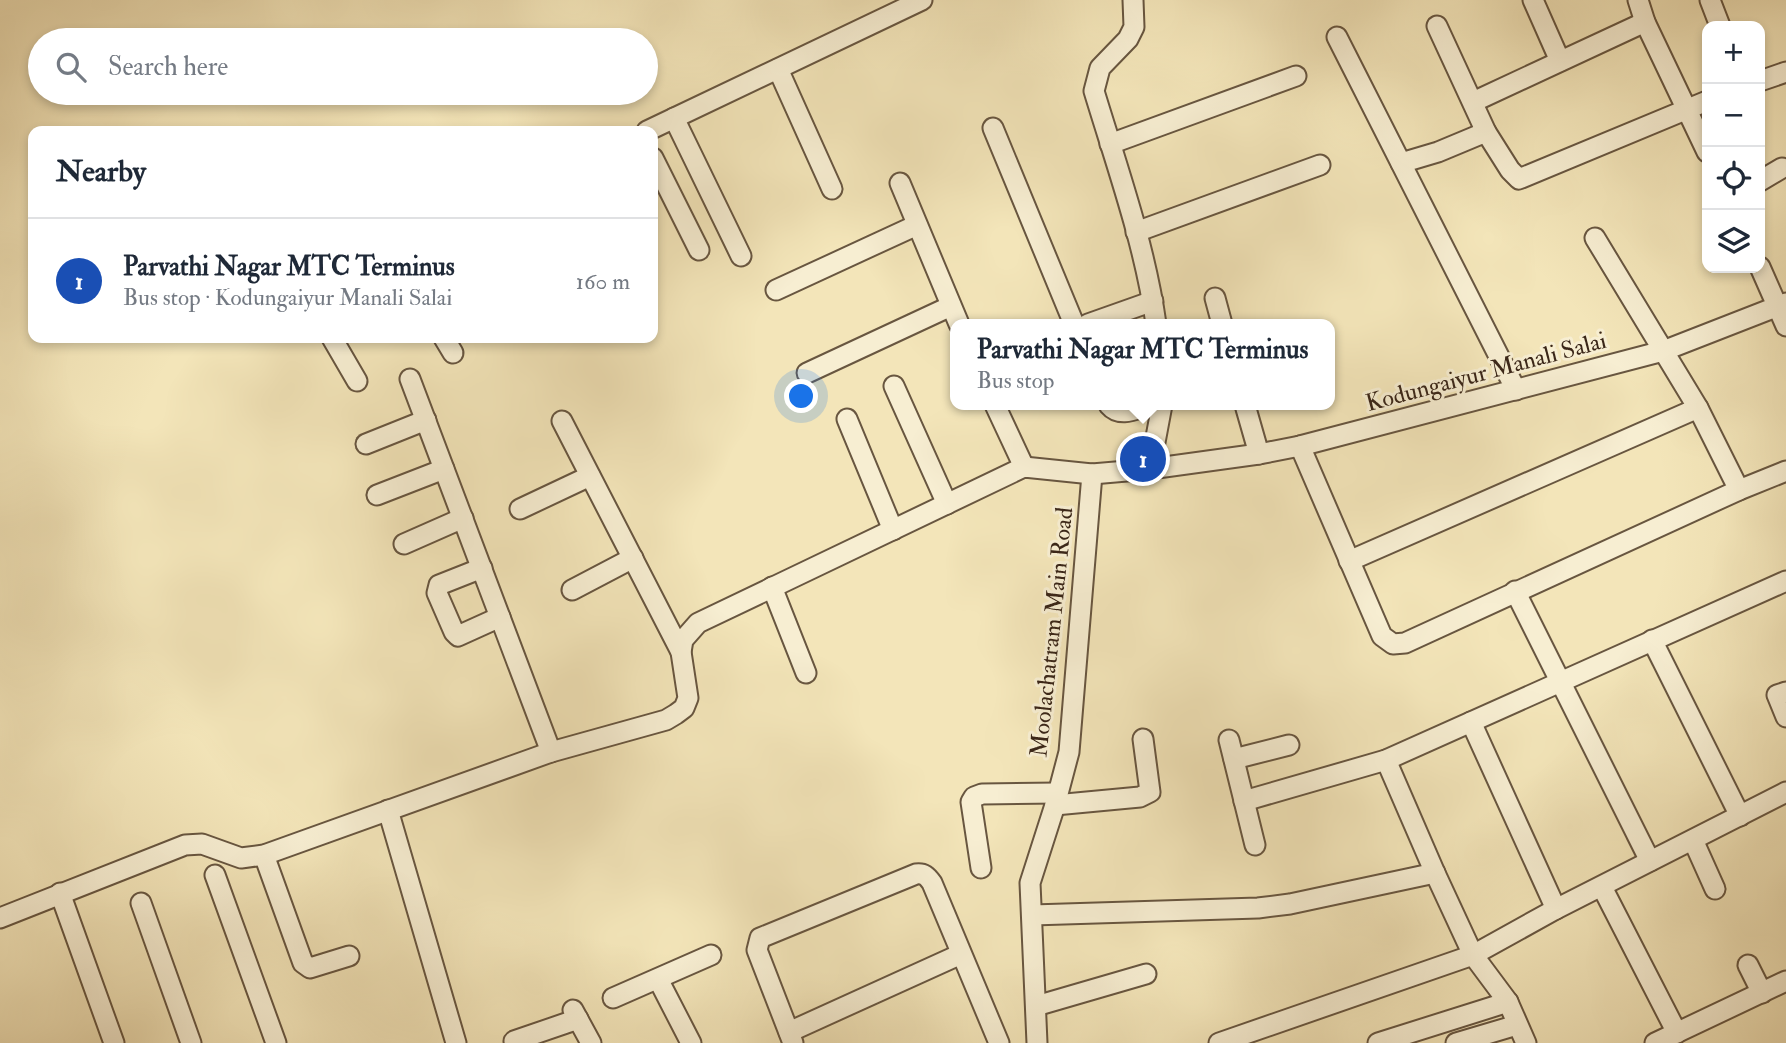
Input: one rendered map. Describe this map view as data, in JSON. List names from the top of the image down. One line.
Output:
{"streets":{"street":["Kodungaiyur Manali Salai","Moolachatram Main Road"]},"crossings":[["Kodungaiyur Manali Salai","Moolachatram Main Road"]],"page":{"map_buttons":["+","−"],"search":"Search here","heading":"Nearby","list":[{"mark":"1","name":"Parvathi Nagar MTC Terminus","note":"Bus stop · Kodungaiyur Manali Salai","value":"160 m"}],"popup":["Parvathi Nagar MTC Terminus","Bus stop"],"pins":"1"}}
